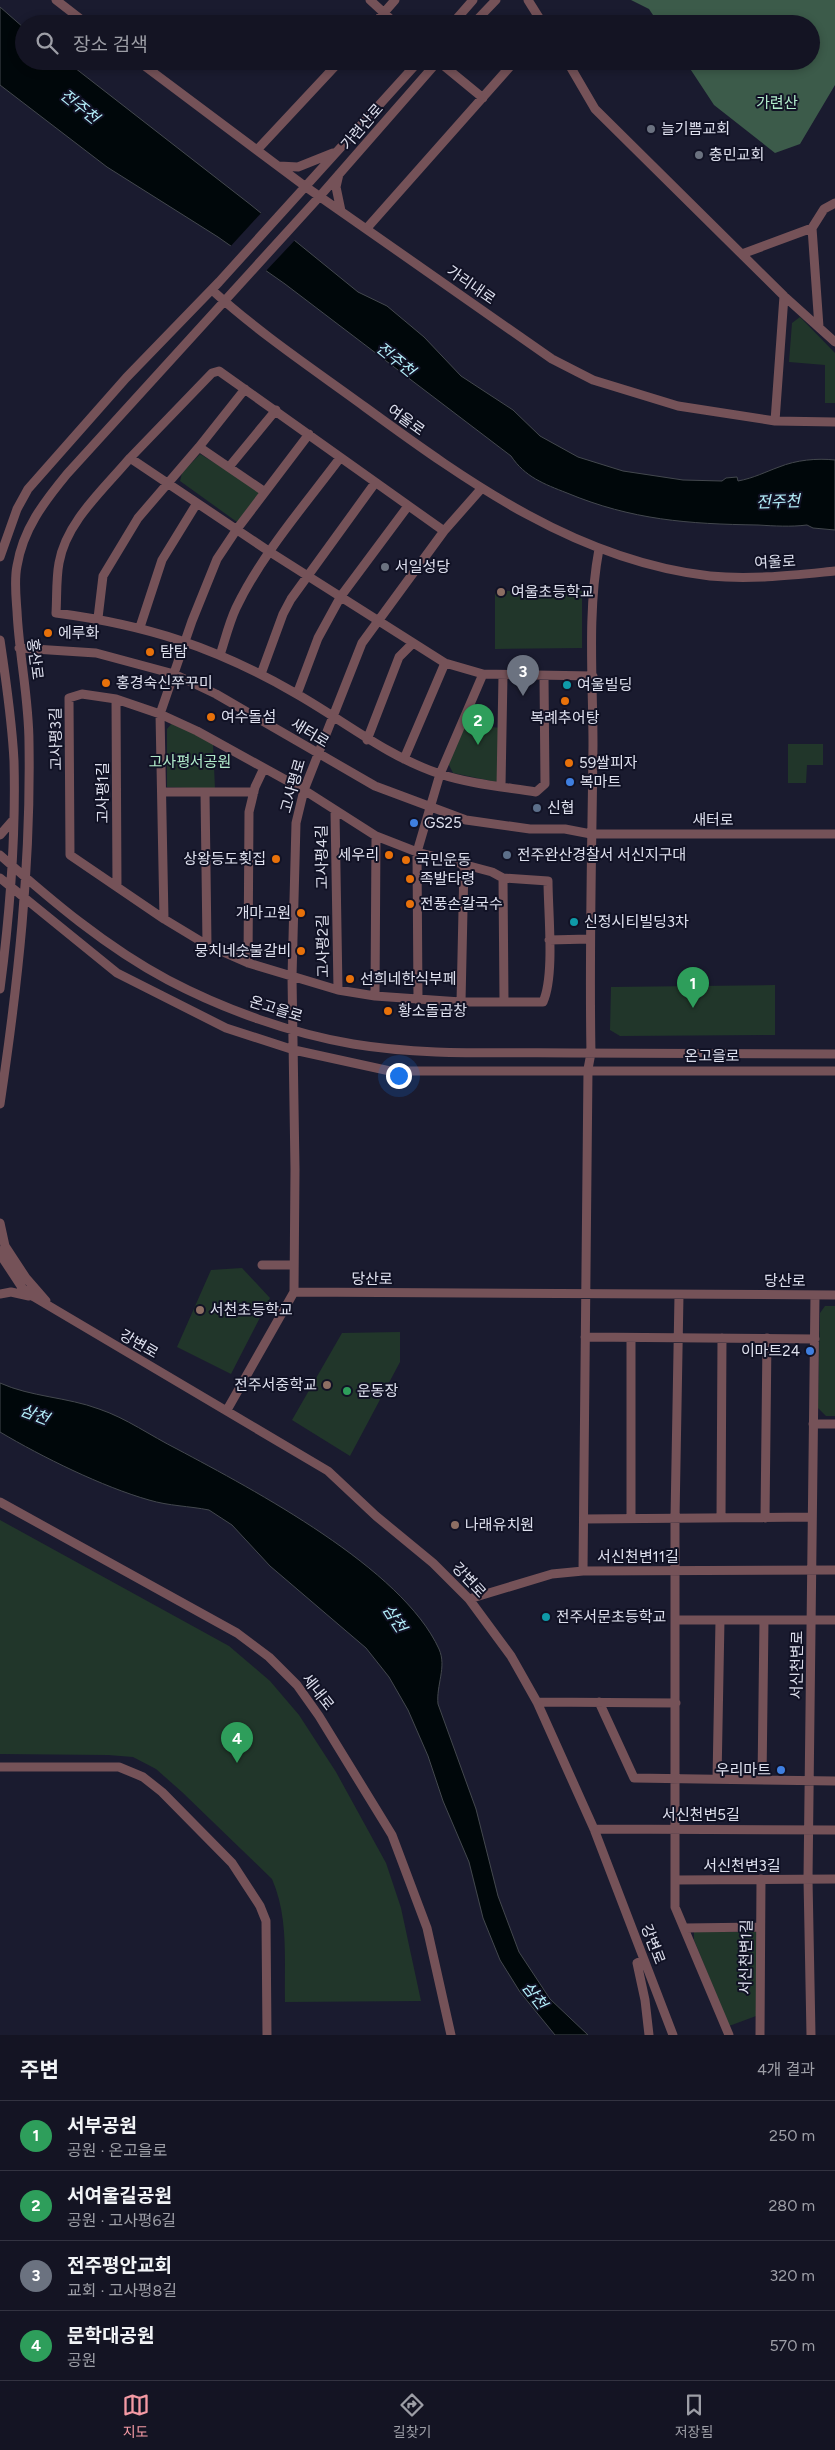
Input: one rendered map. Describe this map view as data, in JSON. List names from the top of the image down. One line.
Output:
{"streets":{"street":["가련산로","가리내로","여울로","홍산로","새터로","고사평3길","고사평로","고사평1길","고사평4길","고사평2길","온고을로","당산로","강변로","서신천변11길","서신천변로","세내로","서신천변5길","서신천변3길","서신천변1길"]},"crossings":[["가련산로","가리내로"],["가련산로","여울로"],["가련산로","홍산로"],["여울로","홍산로"],["여울로","고사평로"],["홍산로","새터로"],["홍산로","온고을로"],["새터로","고사평로"],["고사평3길","고사평로"],["고사평3길","고사평1길"],["고사평3길","고사평4길"],["고사평로","고사평4길"],["고사평로","고사평2길"],["고사평로","온고을로"],["고사평4길","고사평2길"],["당산로","서신천변로"],["당산로","서신천변1길"],["강변로","서신천변11길"],["강변로","서신천변5길"],["서신천변11길","서신천변로"],["서신천변11길","서신천변1길"],["서신천변로","서신천변5길"],["서신천변로","서신천변3길"],["서신천변5길","서신천변1길"],["서신천변3길","서신천변1길"]],"water":["전주천","삼천"],"parks":["가련산","고사평서공원"],"places":["늘기쁨교회","충민교회","서일성당","여울초등학교","에루화","탐탐","홍경숙신쭈꾸미","여울빌딩","복례추어탕","여수돌섬","59쌀피자","복마트","신협","GS25","세우리","전주완산경찰서 서신지구대","상왕등도횟집","국민운동","족발타령","전풍손칼국수","개마고원","신정시티빌딩3차","뭉치네숫불갈비","선희네한식부페","황소돌곱창","서천초등학교","이마트24","전주서중학교","운동장","나래유치원","전주서문초등학교","우리마트"],"page":{"search":"장소 검색","pins":["3","2","1","4"],"heading":["주변","4개 결과"],"list":[{"mark":"1","name":"서부공원","note":"공원 · 온고을로","value":"250 m"},{"mark":"2","name":"서여울길공원","note":"공원 · 고사평6길","value":"280 m"},{"mark":"3","name":"전주평안교회","note":"교회 · 고사평8길","value":"320 m"},{"mark":"4","name":"문학대공원","note":"공원","value":"570 m"}],"nav":["지도","길찾기","저장됨"]}}
